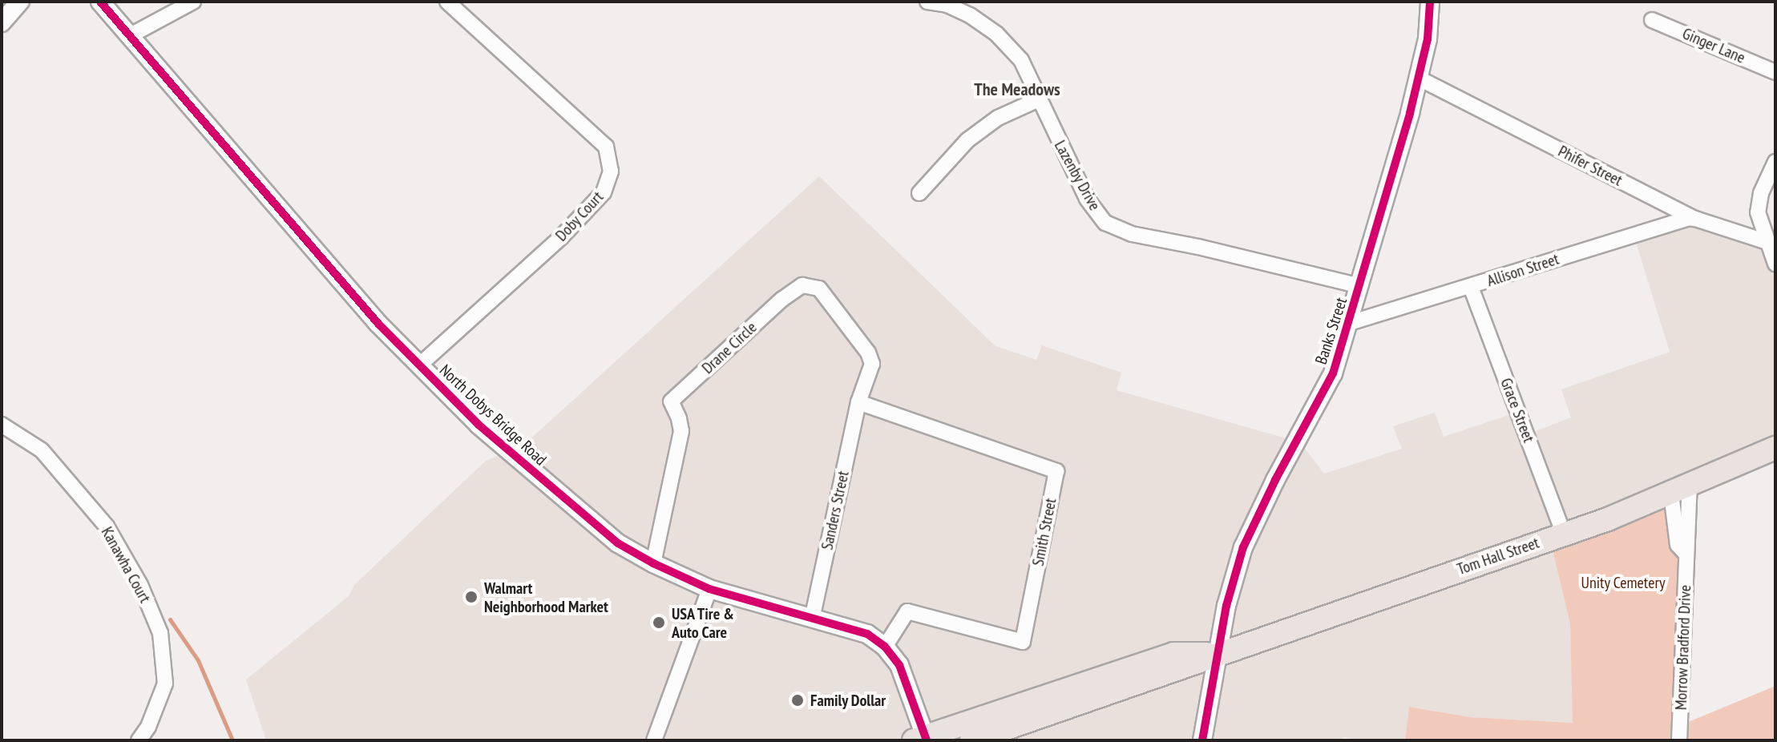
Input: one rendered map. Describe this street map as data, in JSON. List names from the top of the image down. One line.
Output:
{"streets":{"main road":["Tom Hall Street"],"street":["Ginger Lane","Phifer Street","Lazenby Drive","Doby Court","Allison Street","Banks Street","Drane Circle","Grace Street","North Dobys Bridge Road","Sanders Street","Smith Street","Kanawha Court","Morrow Bradford Drive"]},"crossings":[["Phifer Street","Allison Street"],["Phifer Street","Banks Street"],["Lazenby Drive","Banks Street"],["Doby Court","North Dobys Bridge Road"],["Allison Street","Banks Street"],["Allison Street","Grace Street"],["Banks Street","Tom Hall Street"],["Drane Circle","North Dobys Bridge Road"],["Drane Circle","Sanders Street"],["Drane Circle","Smith Street"],["Grace Street","Tom Hall Street"],["North Dobys Bridge Road","Sanders Street"],["North Dobys Bridge Road","Smith Street"],["North Dobys Bridge Road","Tom Hall Street"],["Sanders Street","Smith Street"],["Tom Hall Street","Morrow Bradford Drive"]],"districts":["The Meadows"],"parks":["Unity Cemetery"],"places":["Walmart Neighborhood Market","USA Tire & Auto Care","Family Dollar"]}
